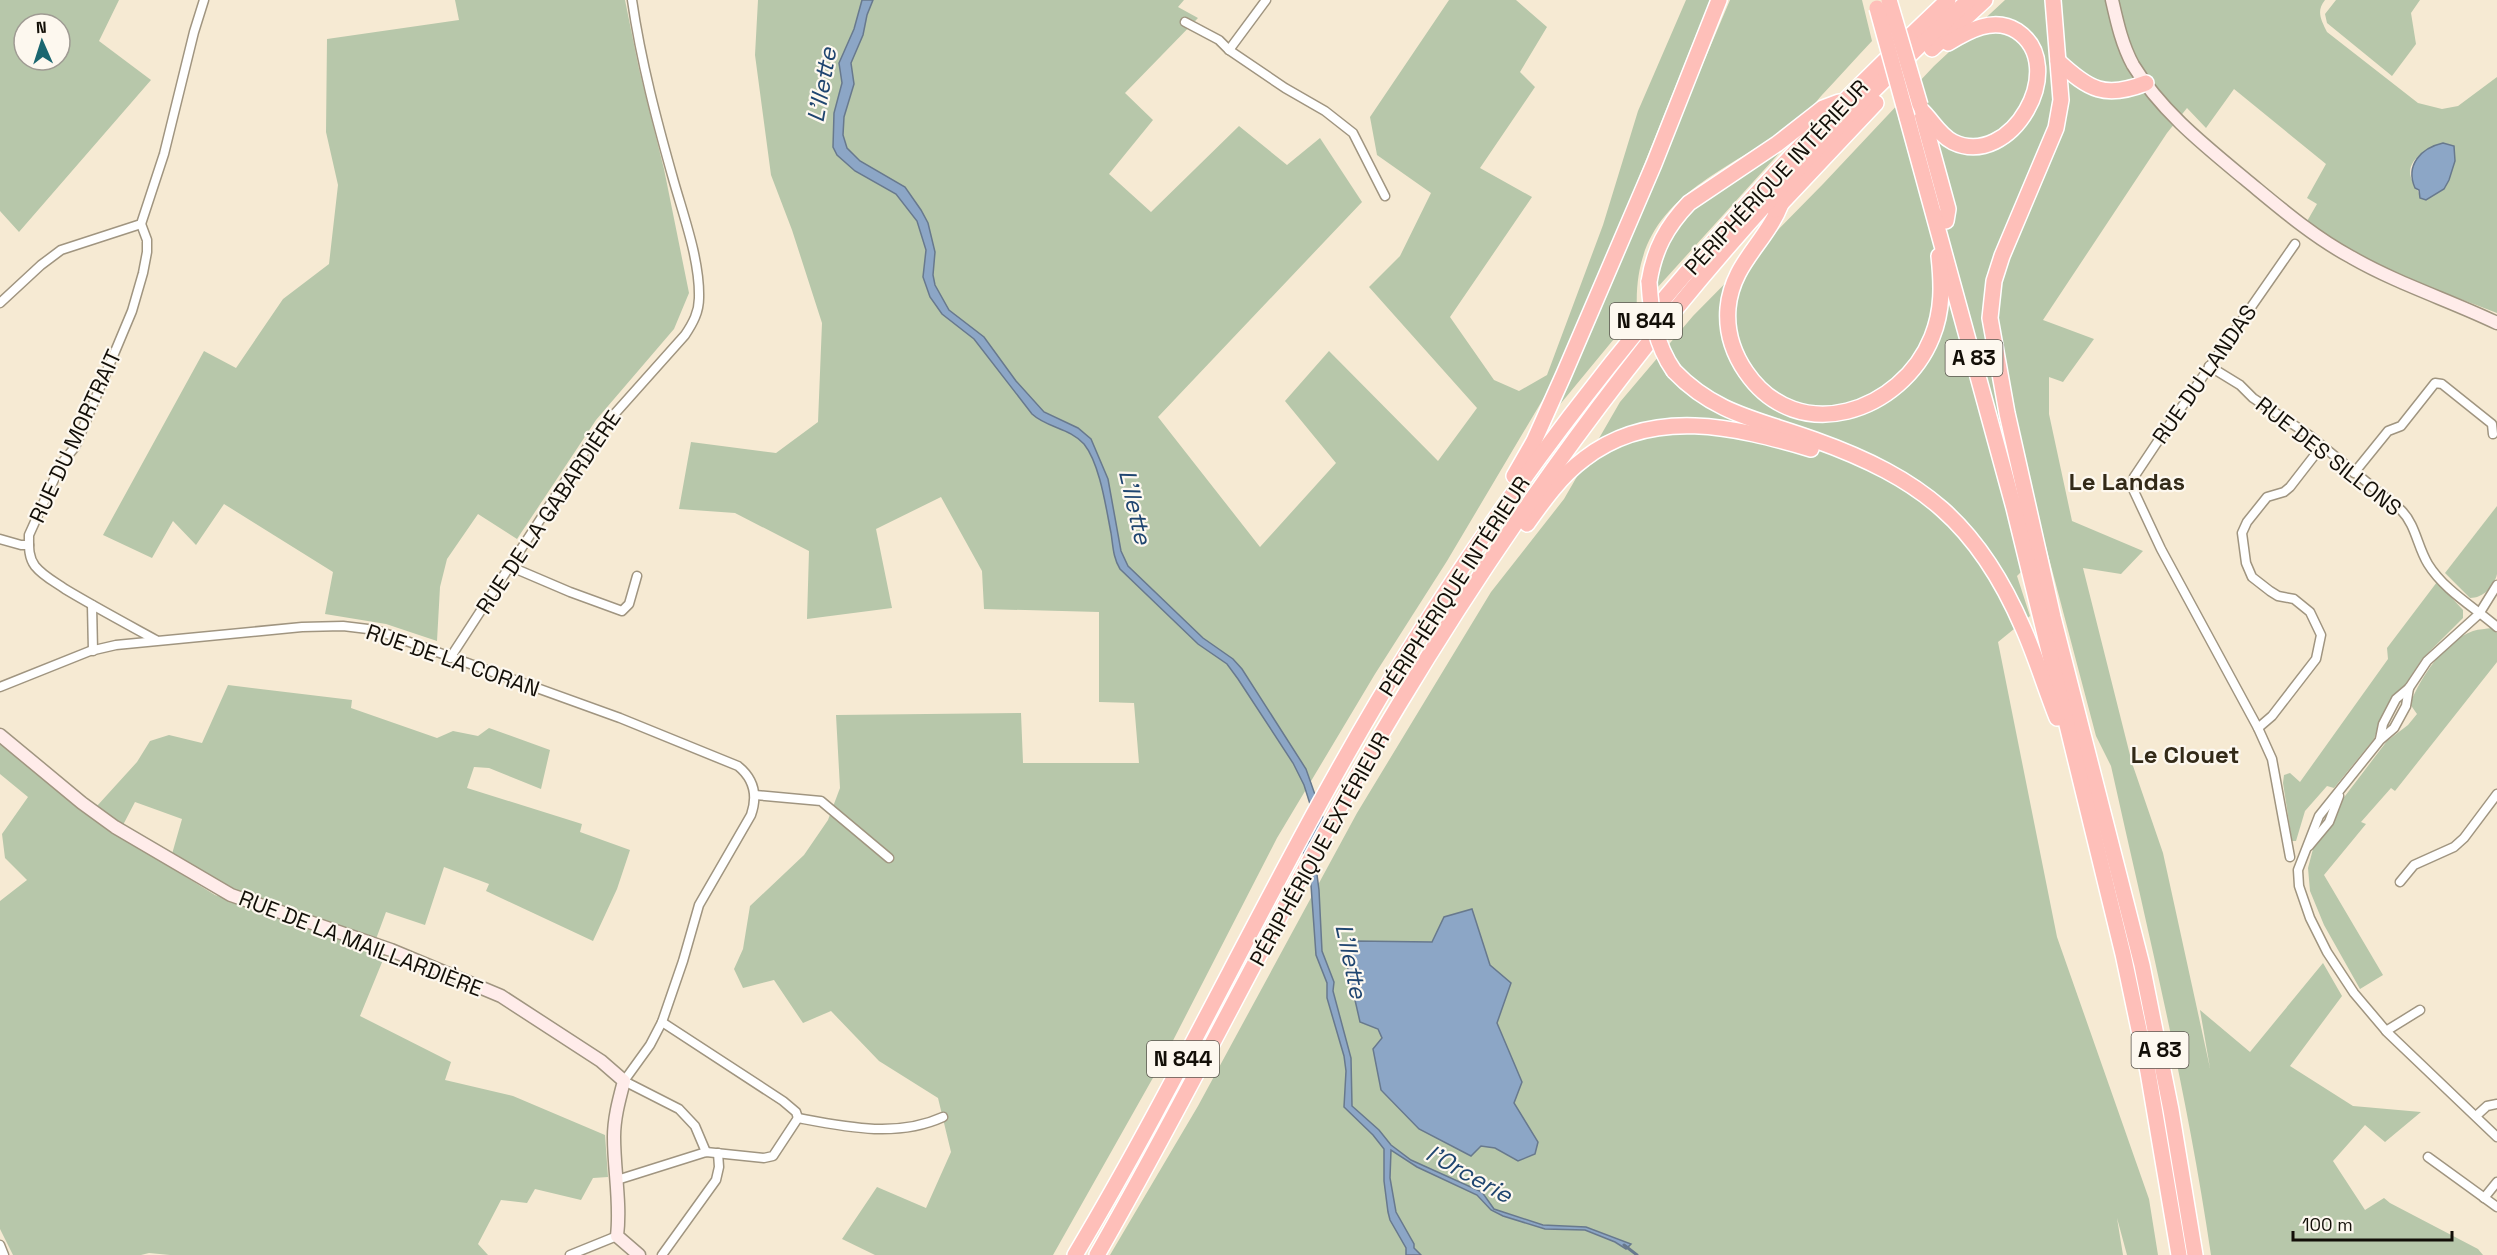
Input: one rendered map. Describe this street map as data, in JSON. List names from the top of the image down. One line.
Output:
{"streets":{"highway":["PÉRIPHÉRIQUE INTÉRIEUR","N 844","A 83","PÉRIPHÉRIQUE EXTÉRIEUR"],"street":["RUE DU LANDAS","RUE DU MORTRAIT","RUE DES SILLONS","RUE DE LA GABARDIÈRE","RUE DE LA CORAN","RUE DE LA MAILLARDIÈRE"]},"crossings":[["RUE DU LANDAS","RUE DES SILLONS"],["RUE DU MORTRAIT","RUE DE LA CORAN"],["RUE DE LA GABARDIÈRE","RUE DE LA CORAN"]],"districts":["Le Landas","Le Clouet"],"water":["L'Ilette","l'Orcerie"],"scale_bar":"100 m","north":"top"}
